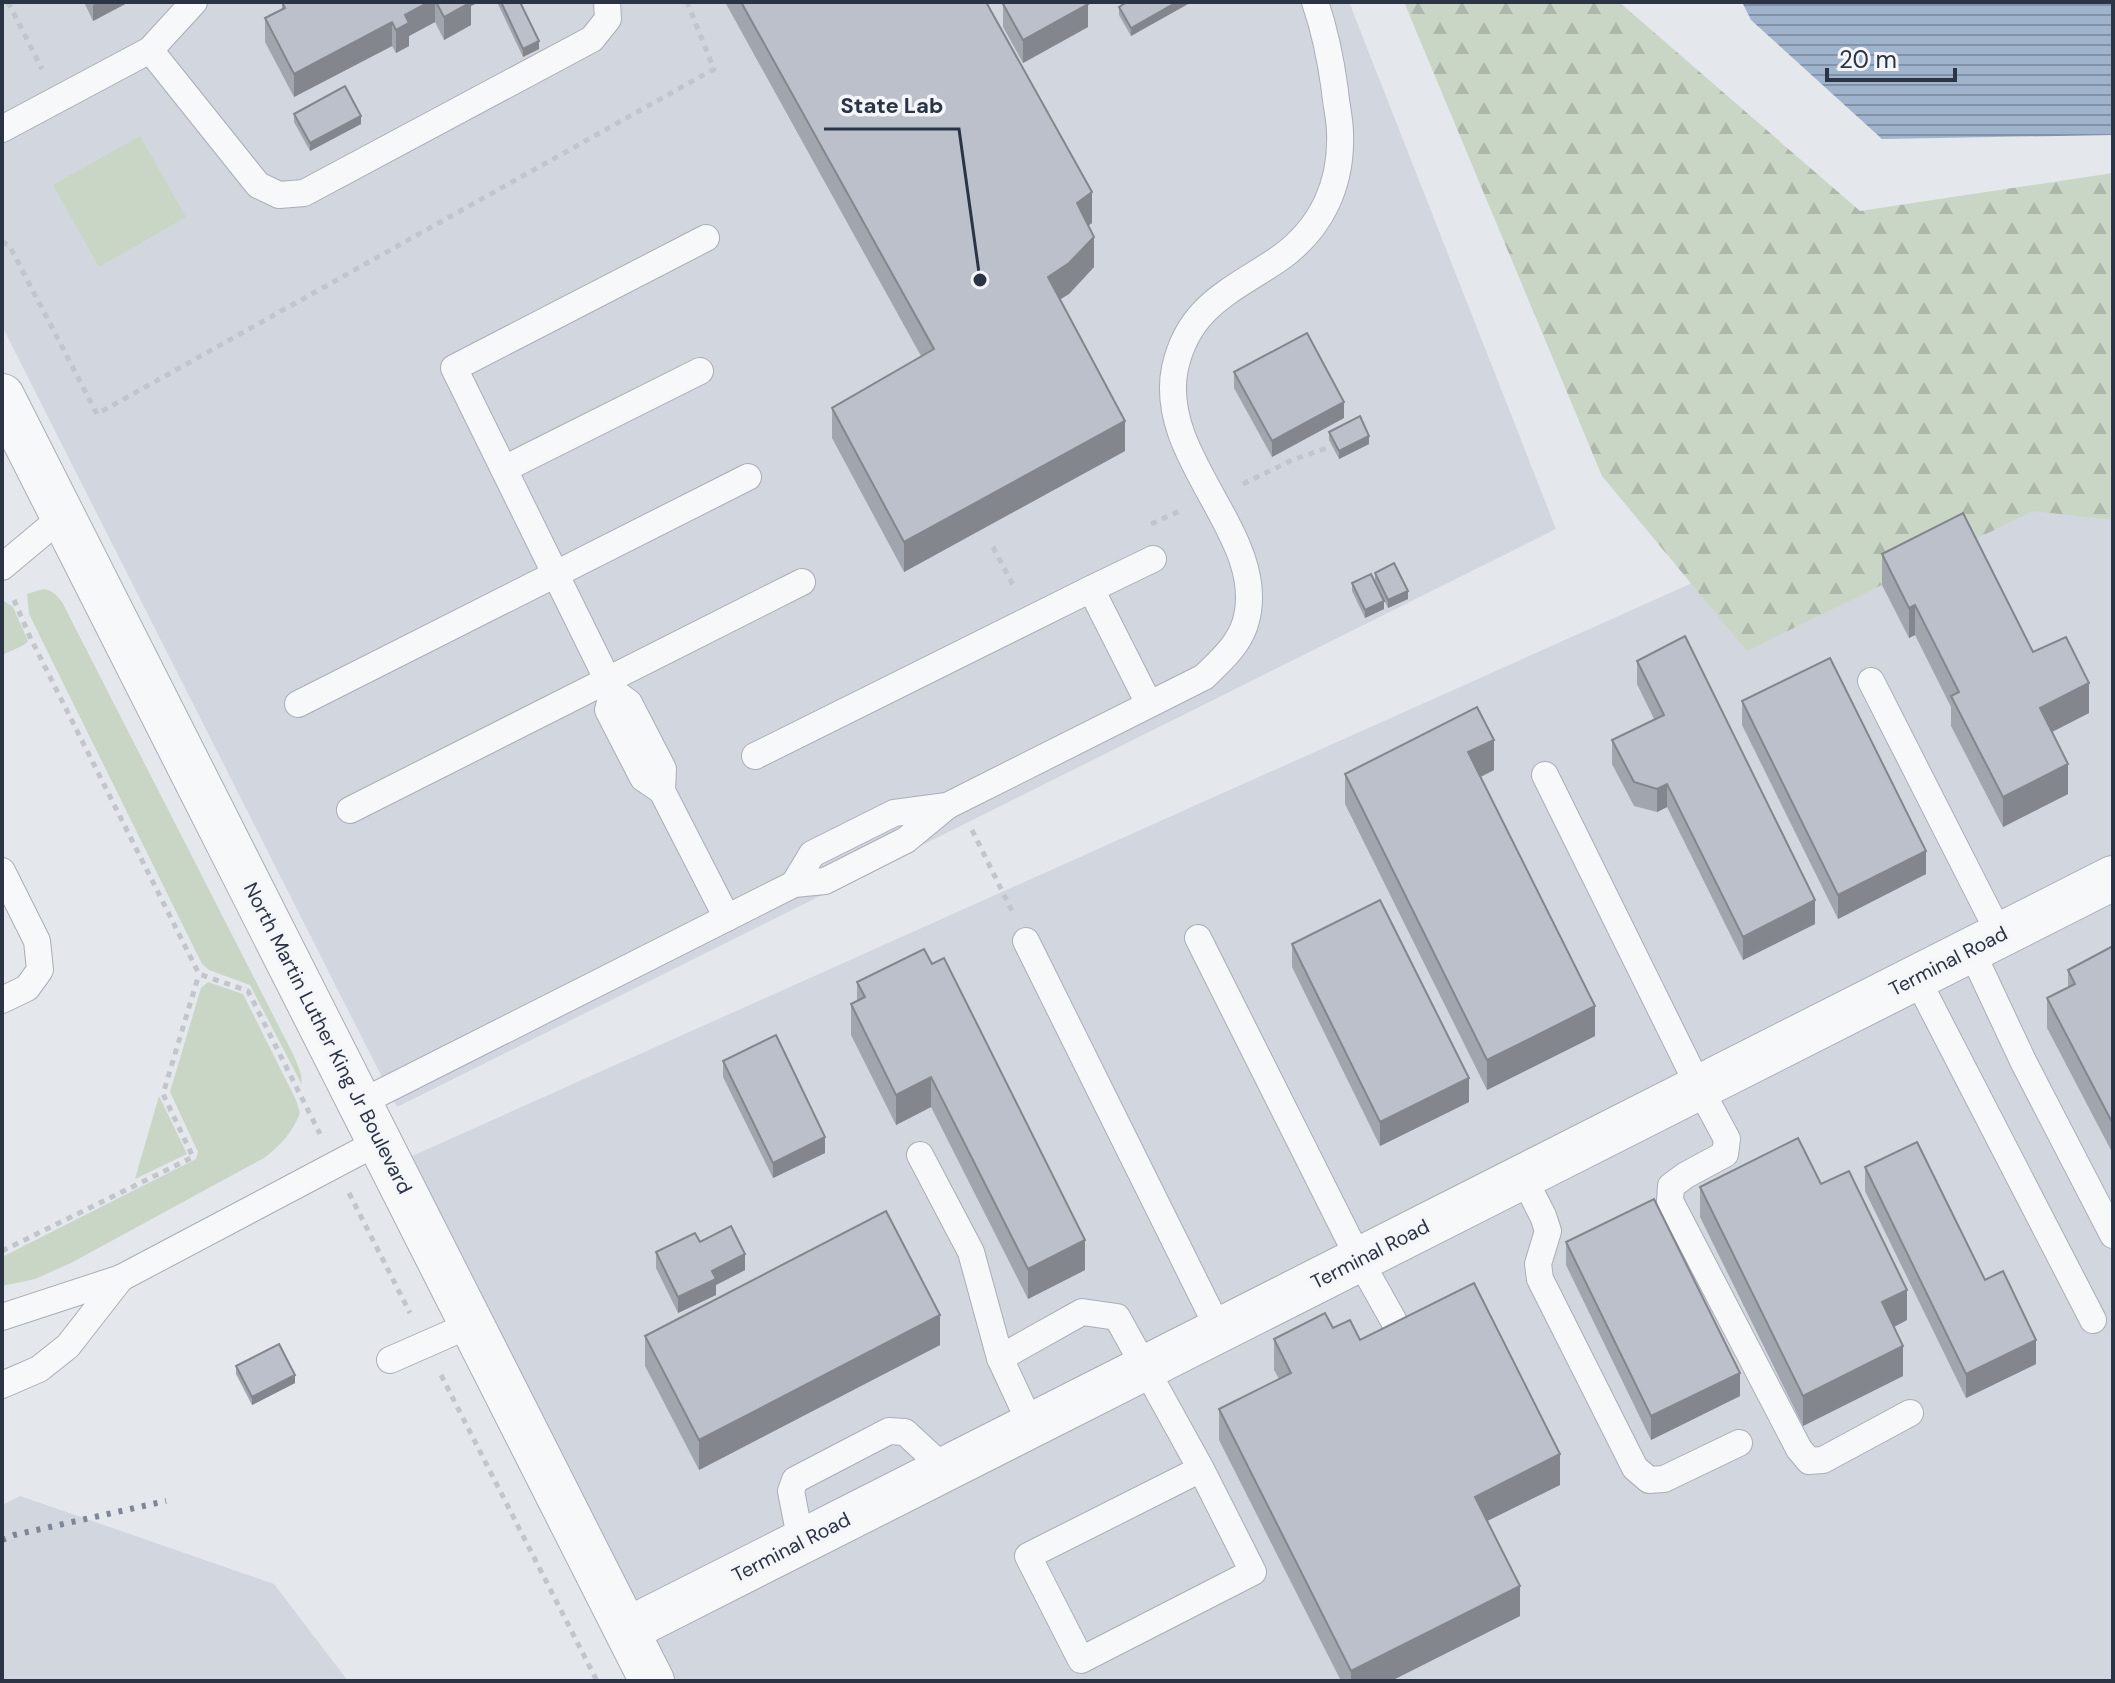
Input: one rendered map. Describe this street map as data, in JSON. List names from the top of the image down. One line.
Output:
{"streets":{"street":["Terminal Road","North Martin Luther King Jr Boulevard"]},"crossings":[["Terminal Road","North Martin Luther King Jr Boulevard"]],"places":["State Lab"],"scale_bar":"20 m"}
